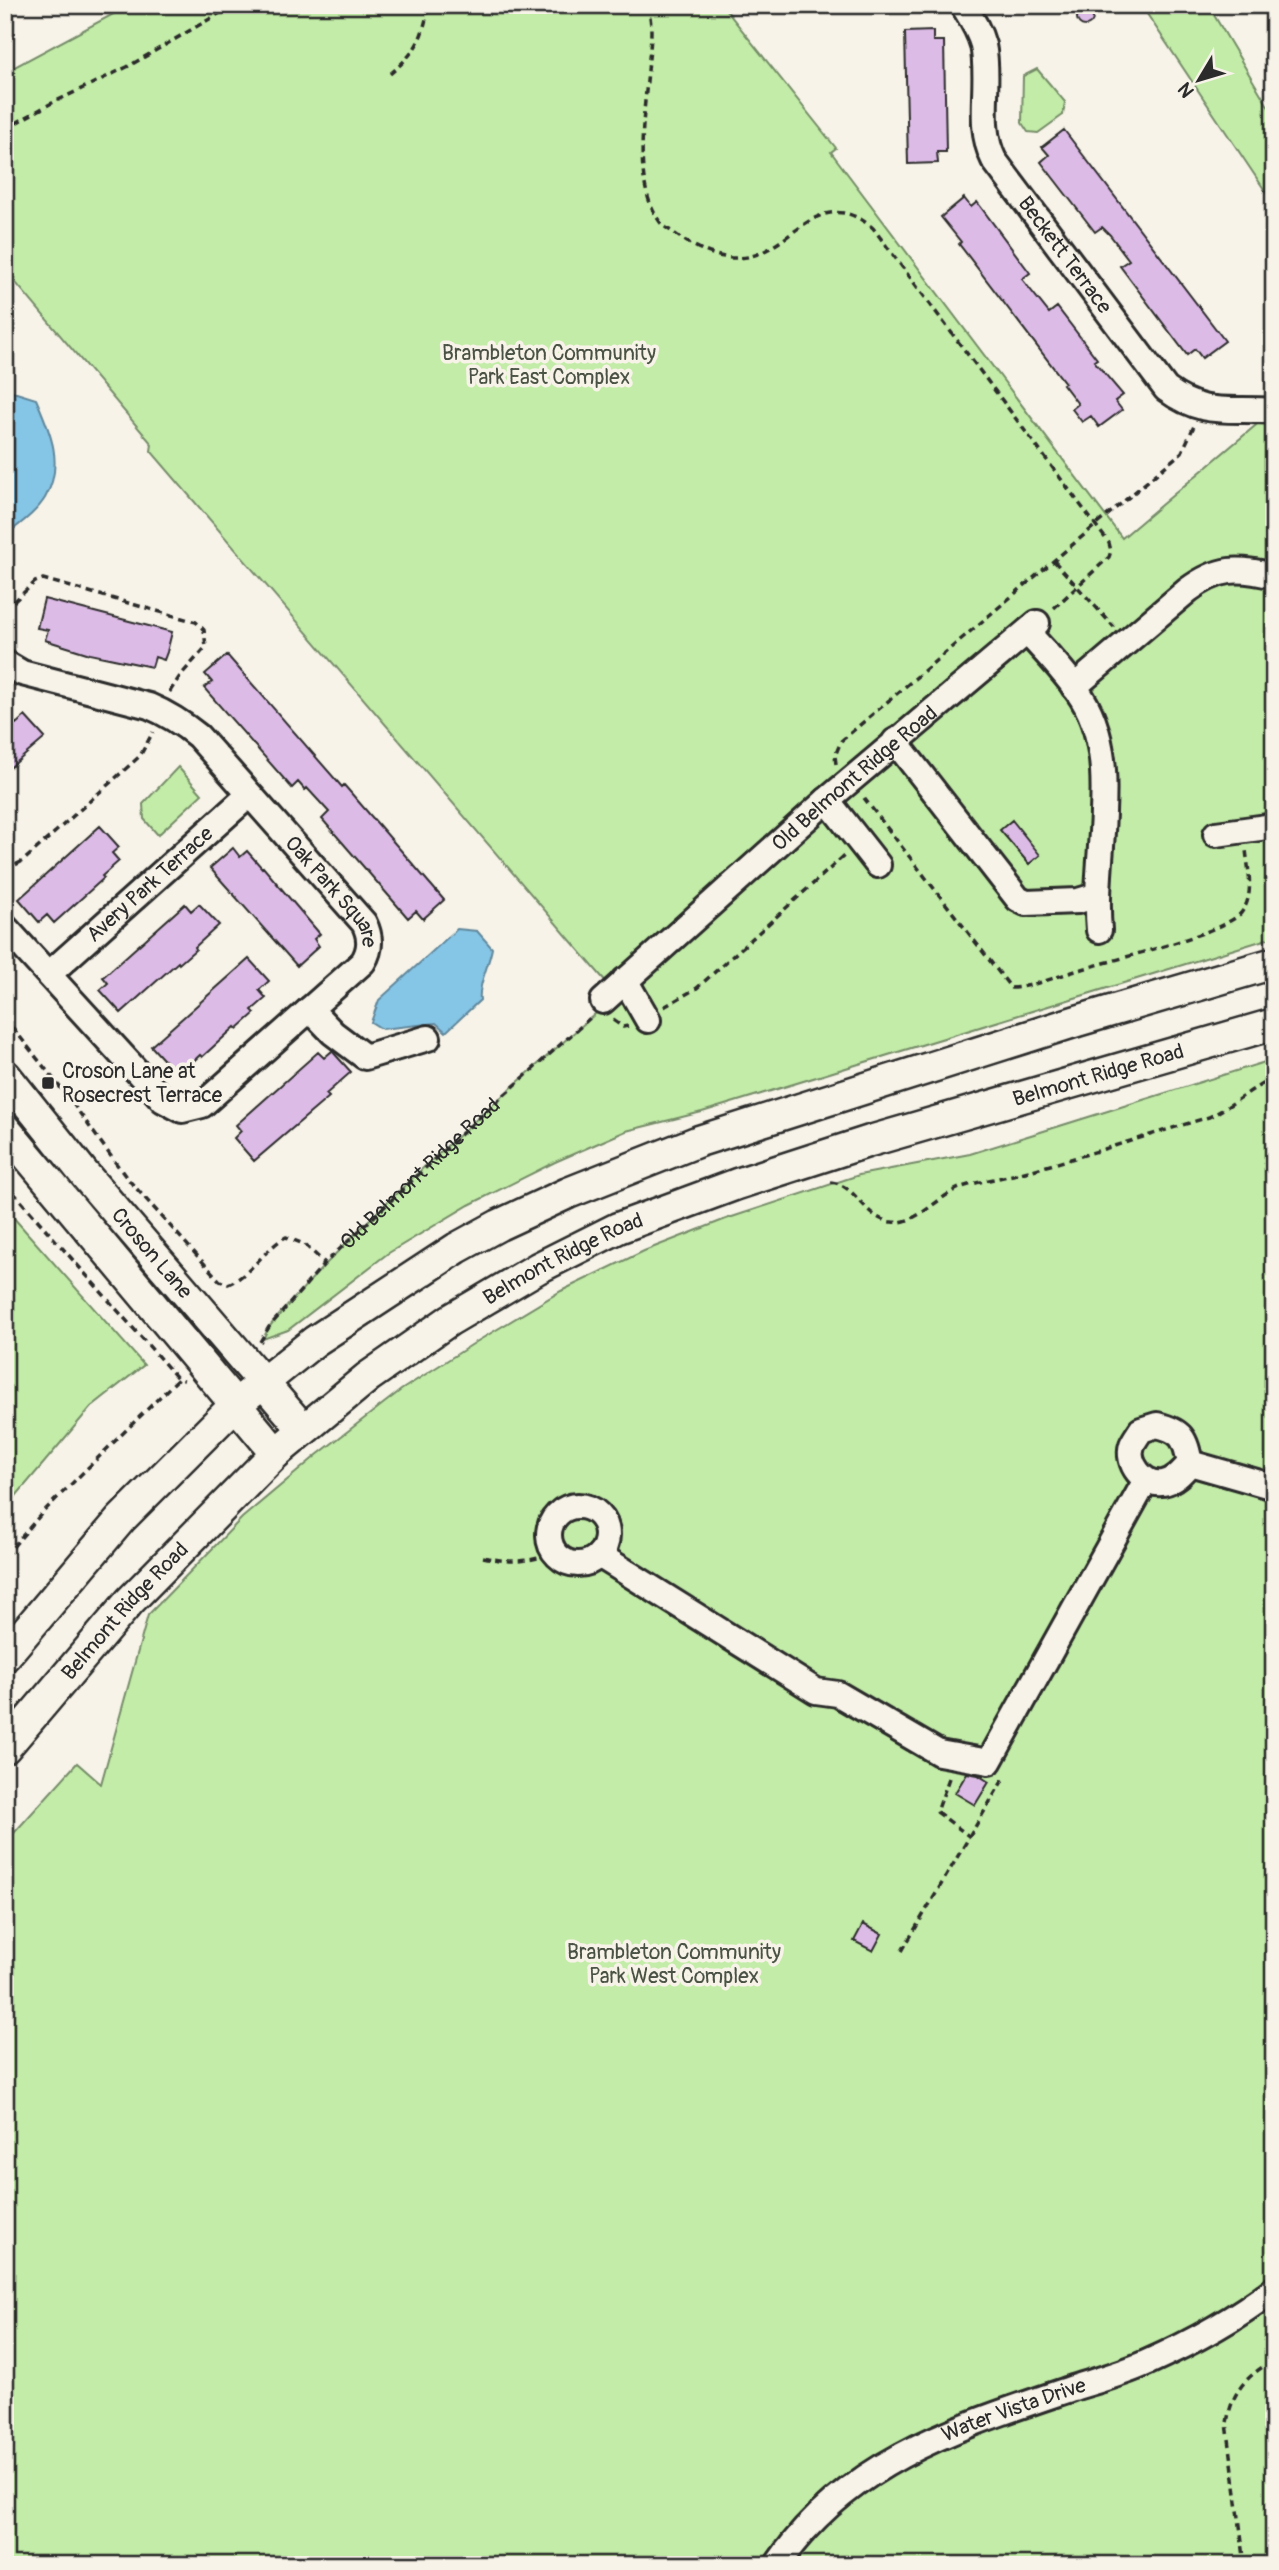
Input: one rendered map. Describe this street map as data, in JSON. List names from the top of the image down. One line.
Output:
{"streets":{"main road":["Belmont Ridge Road","Croson Lane"],"street":["Beckett Terrace","Old Belmont Ridge Road","Avery Park Terrace","Oak Park Square","Water Vista Drive"]},"crossings":[["Old Belmont Ridge Road","Croson Lane"],["Avery Park Terrace","Oak Park Square"],["Belmont Ridge Road","Croson Lane"]],"parks":["Brambleton Community Park East Complex","Brambleton Community Park West Complex"],"places":{"transit":["Croson Lane at Rosecrest Terrace"]},"north":"bottom left"}
